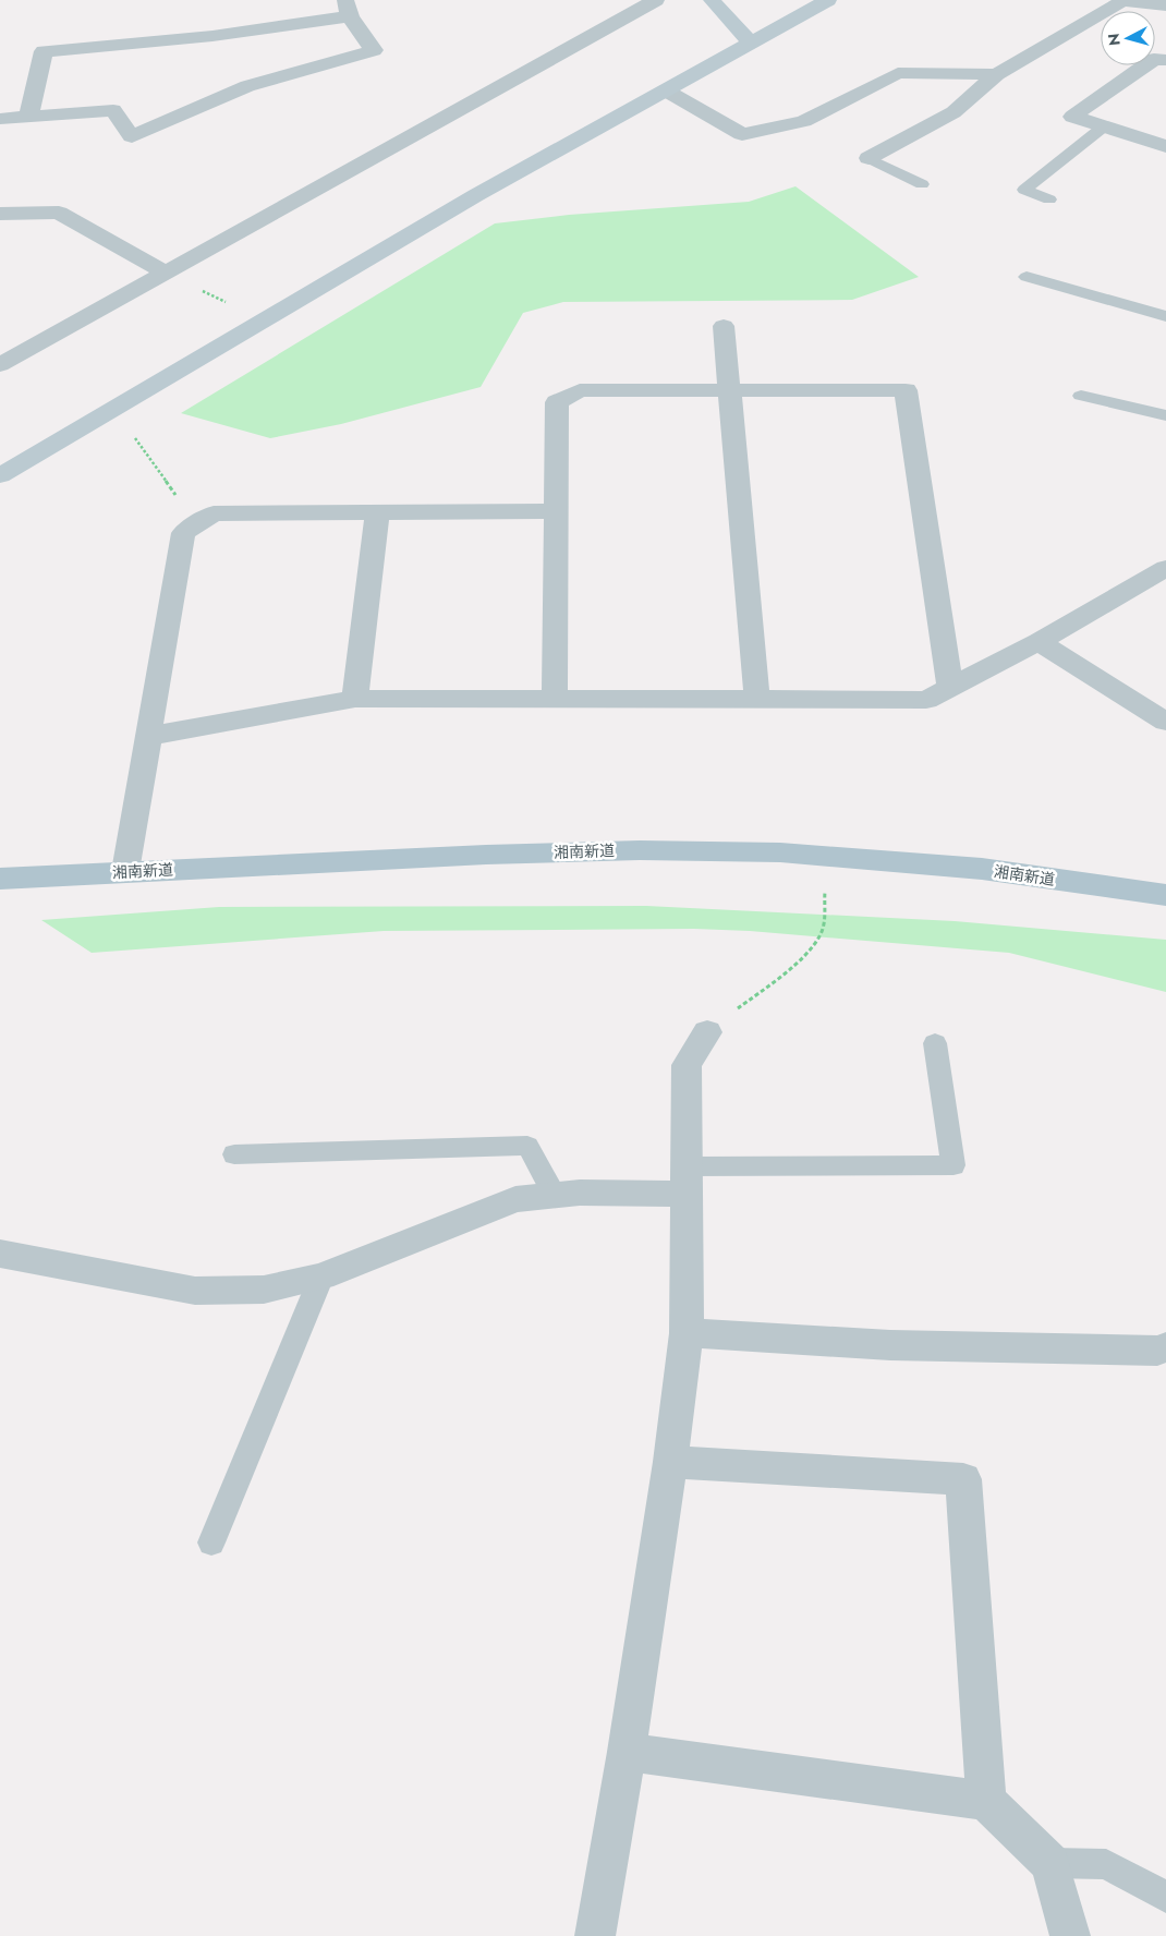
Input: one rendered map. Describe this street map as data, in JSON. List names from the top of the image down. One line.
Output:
{"streets":{"main road":["湘南新道"]},"north":"left"}
